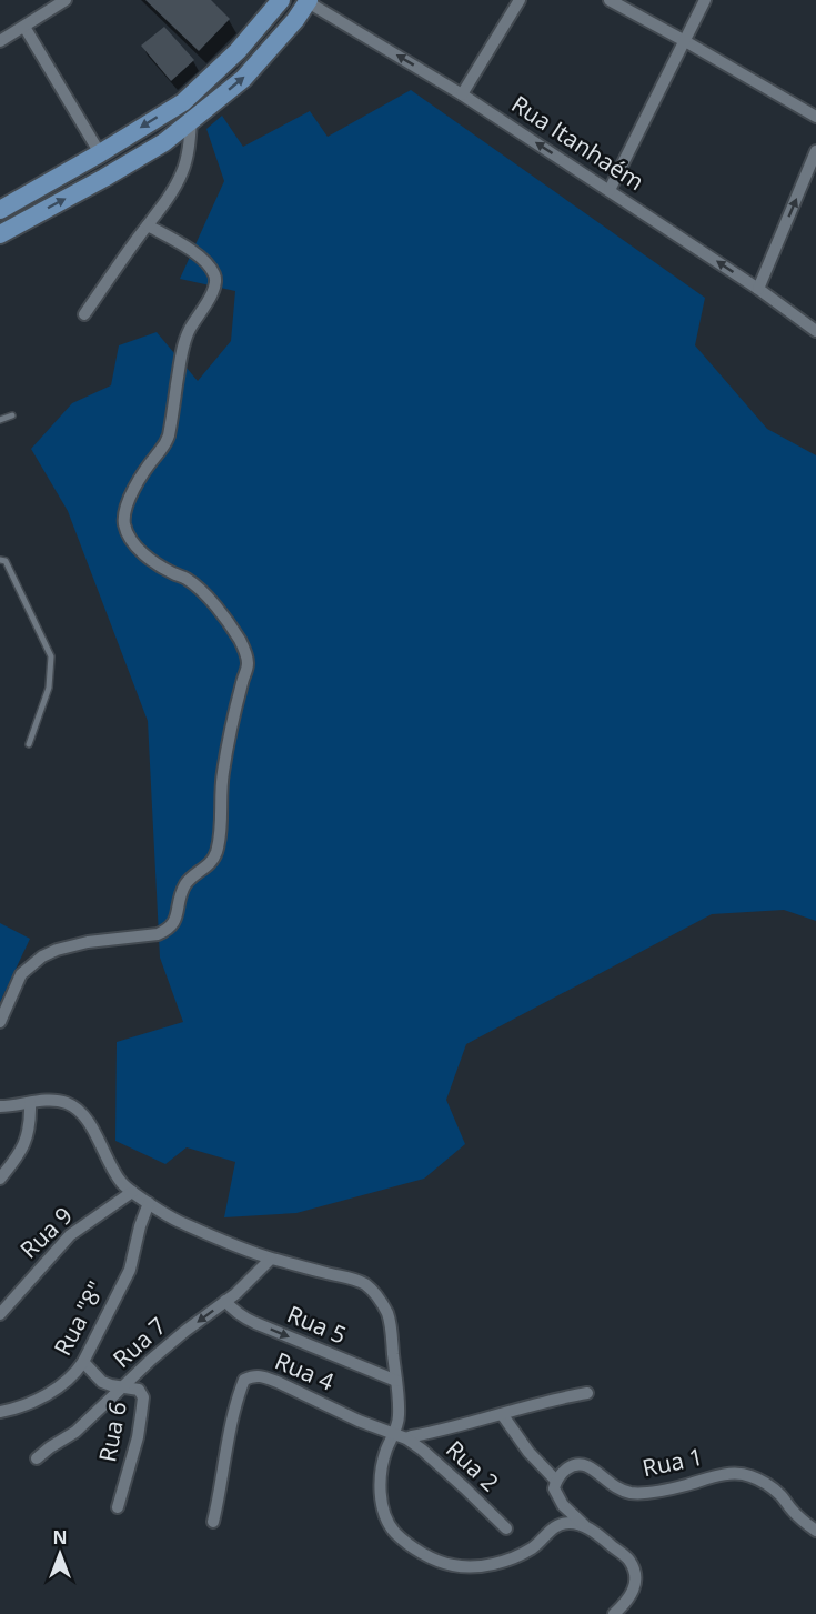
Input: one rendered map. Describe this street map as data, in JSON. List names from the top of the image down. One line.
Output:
{"streets":{"street":["Rua Itanhaém","Rua 9","Rua \"8\"","Rua 5","Rua 7","Rua 4","Rua 6","Rua 1","Rua 2"]},"crossings":[["Rua \"8\"","Rua 6"],["Rua 5","Rua 7"],["Rua 7","Rua 6"],["Rua 4","Rua 2"]],"one_way":["Rua Itanhaém","Rua 5","Rua 7"],"north":"top"}
